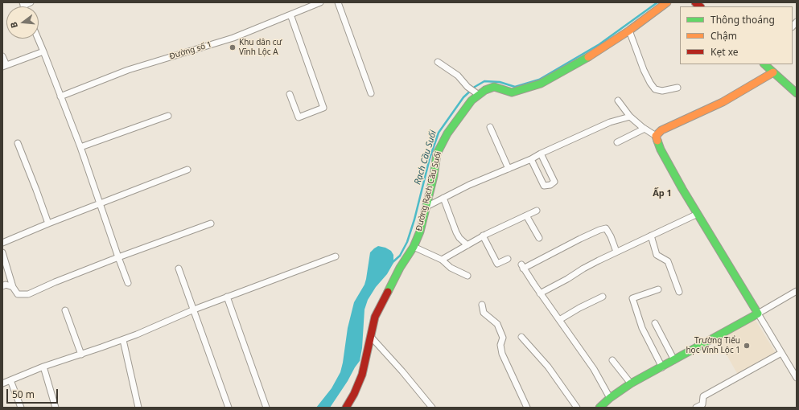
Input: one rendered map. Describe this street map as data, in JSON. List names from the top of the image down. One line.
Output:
{"streets":{"street":["Đường số 1","Đường Rạch Cầu Suối"]},"districts":["Ấp 1"],"water":["Rạch Cầu Suối"],"places":["Khu dân cư Vĩnh Lộc A","Trường Tiểu học Vĩnh Lộc 1"],"legend":["Thông thoáng","Chậm","Kẹt xe"],"scale_bar":"50 m","north":"left"}
